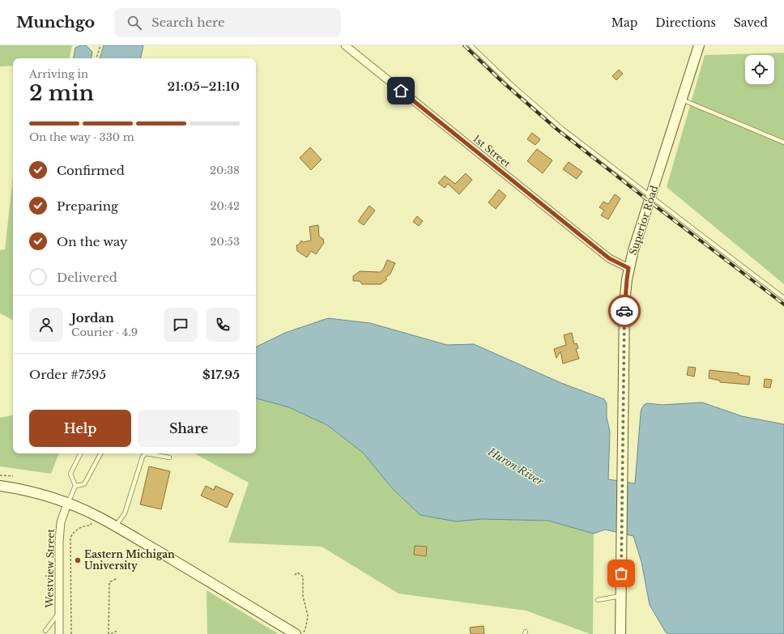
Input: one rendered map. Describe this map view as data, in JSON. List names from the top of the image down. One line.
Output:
{"streets":{"main road":["Superior Road"],"street":["1st Street","Westview Street"]},"crossings":[["1st Street","Superior Road"]],"water":["Huron River"],"places":["Eastern Michigan University"],"page":{"header":"Munchgo","search":"Search here","nav":["Map","Directions","Saved"],"heading":["2 min","Arriving in","21:05–21:10"],"panel":["Jordan","Courier · 4.9","Order #7595","$17.95"],"bar":"On the way · 330 m","list":[["Confirmed","20:38"],["Preparing","20:42"],["On the way","20:53"],"Delivered"],"buttons":["Help","Share"]}}
